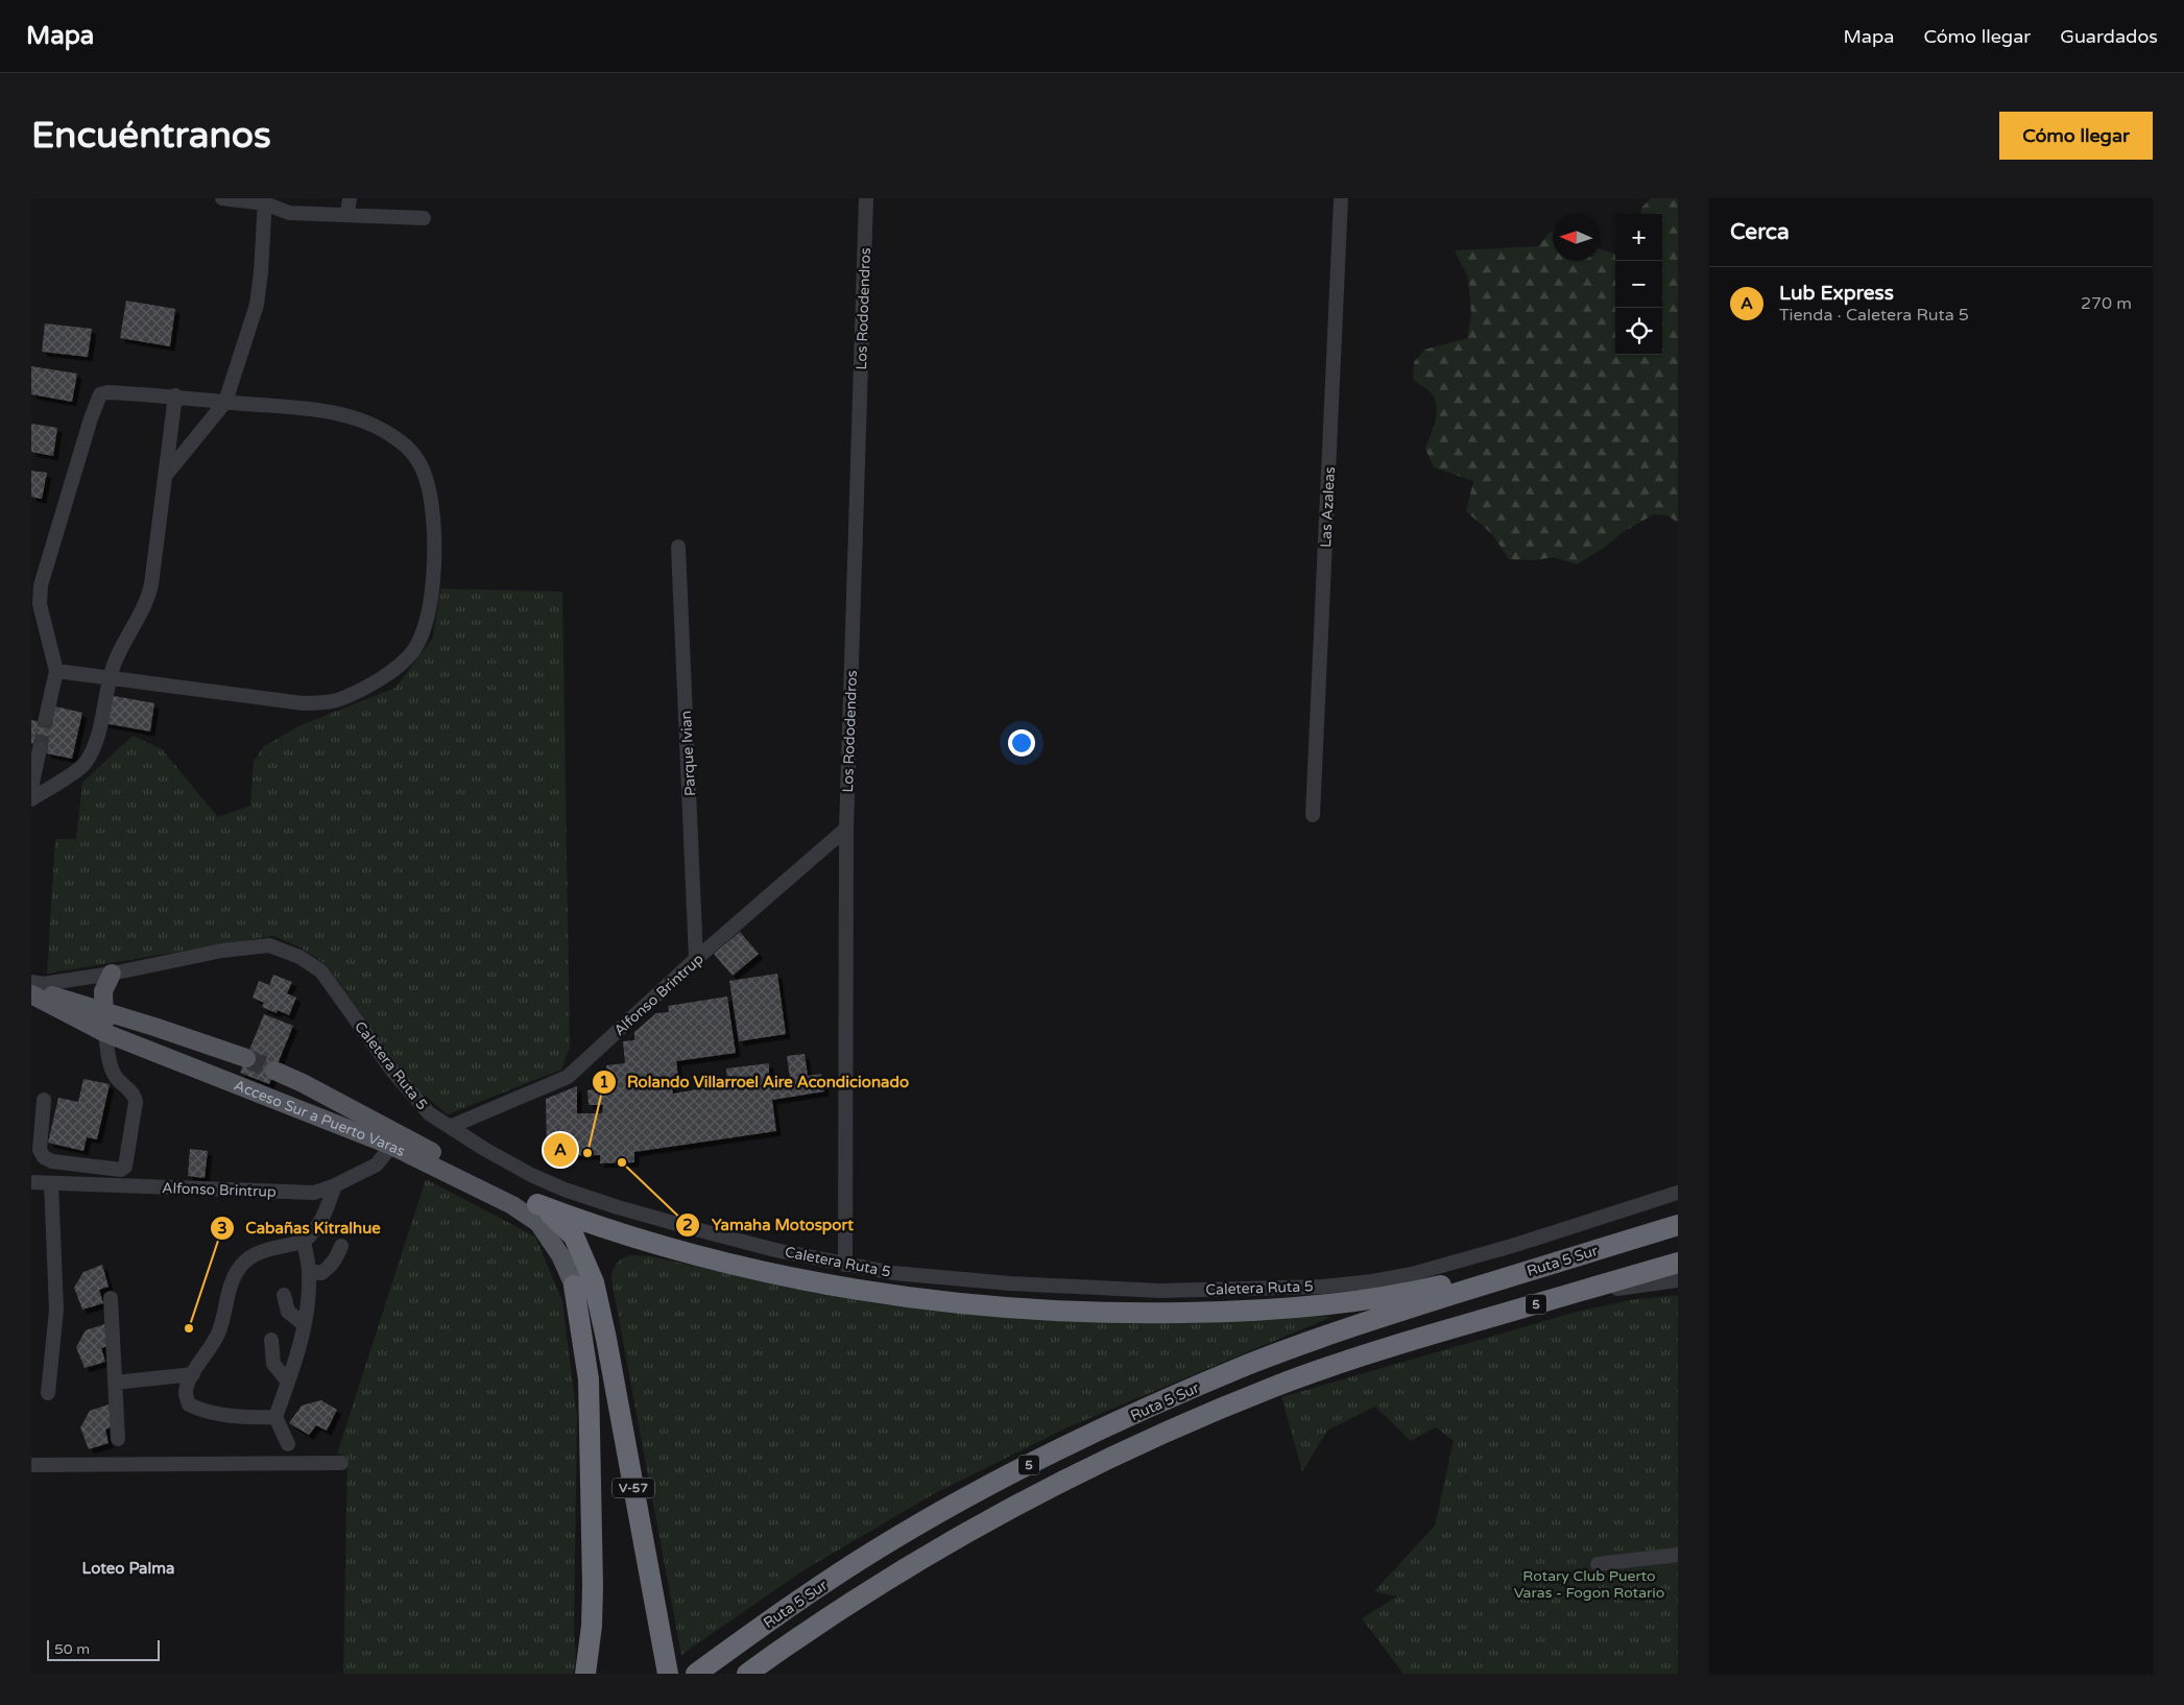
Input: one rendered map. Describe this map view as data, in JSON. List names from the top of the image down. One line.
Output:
{"streets":{"highway":["Ruta 5 Sur","5","V-57"],"main road":["Acceso Sur a Puerto Varas"],"street":["Los Rododendros","Las Azaleas","Parque Ivian","Alfonso Brintrup","Caletera Ruta 5"]},"crossings":[["Los Rododendros","Alfonso Brintrup"],["Los Rododendros","Caletera Ruta 5"],["Parque Ivian","Alfonso Brintrup"],["Alfonso Brintrup","Caletera Ruta 5"],["Alfonso Brintrup","Acceso Sur a Puerto Varas"],["Acceso Sur a Puerto Varas","V-57"]],"districts":["Loteo Palma"],"parks":["Rotary Club Puerto Varas - Fogon Rotario"],"places":["Rolando Villarroel Aire Acondicionado","Yamaha Motosport","Cabañas Kitralhue"],"scale_bar":"50 m","north":"left","page":{"header":"Mapa","nav":["Mapa","Cómo llegar","Guardados"],"buttons":"Cómo llegar","title":"Encuéntranos","heading":"Cerca","map_buttons":["+","−"],"list":[{"mark":"A","name":"Lub Express","note":"Tienda · Caletera Ruta 5","value":"270 m"}],"pins":"A","scale":"50 m"}}
